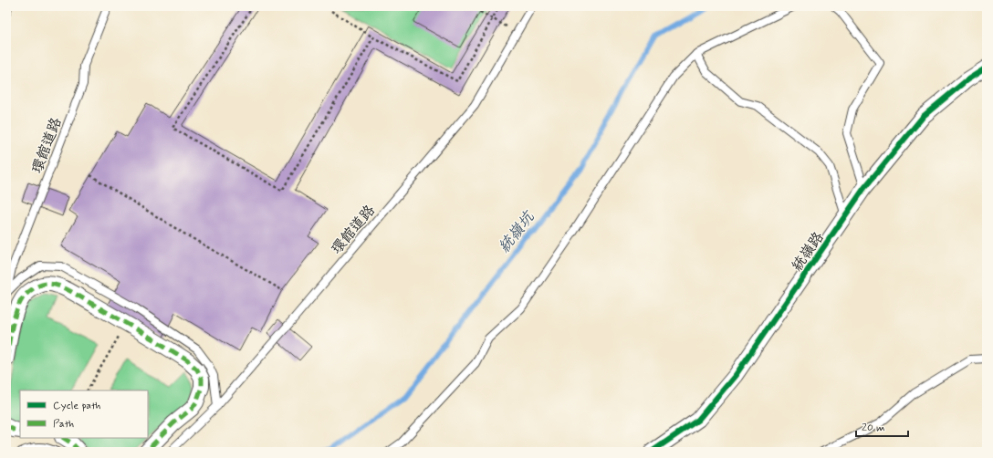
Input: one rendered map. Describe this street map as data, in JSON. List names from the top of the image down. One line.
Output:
{"streets":{"street":["統嶺路"],"lane":["環館道路"]},"water":["統嶺坑"],"legend":["Cycle path","Path"],"scale_bar":"20 m"}
